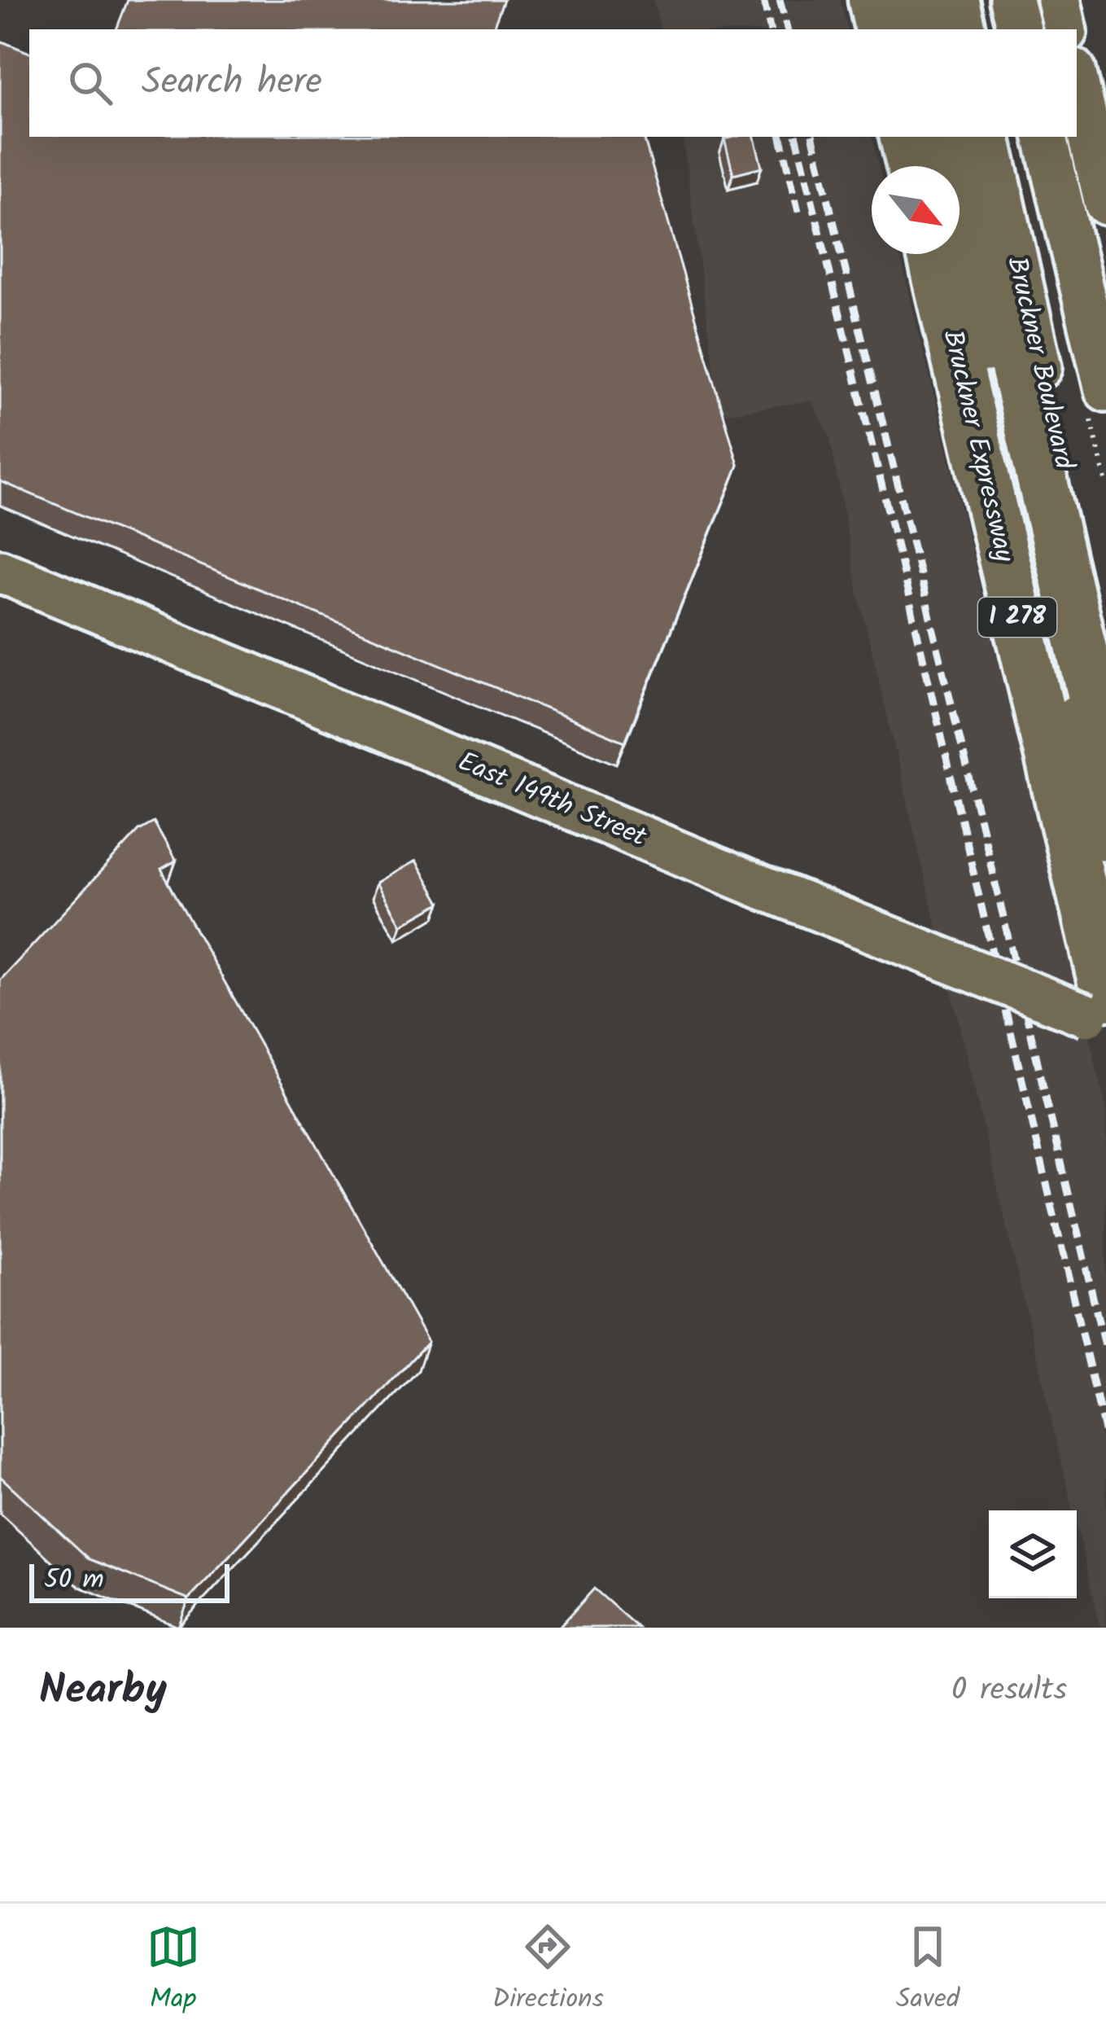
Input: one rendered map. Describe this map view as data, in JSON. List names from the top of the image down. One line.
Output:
{"streets":{"highway":["Bruckner Expressway","I 278"],"main road":["Bruckner Boulevard","East 149th Street"]},"crossings":[["Bruckner Expressway","East 149th Street"]],"scale_bar":"50 m","north":"bottom right","page":{"search":"Search here","scale":"50 m","heading":["Nearby","0 results"],"nav":["Map","Directions","Saved"]}}
